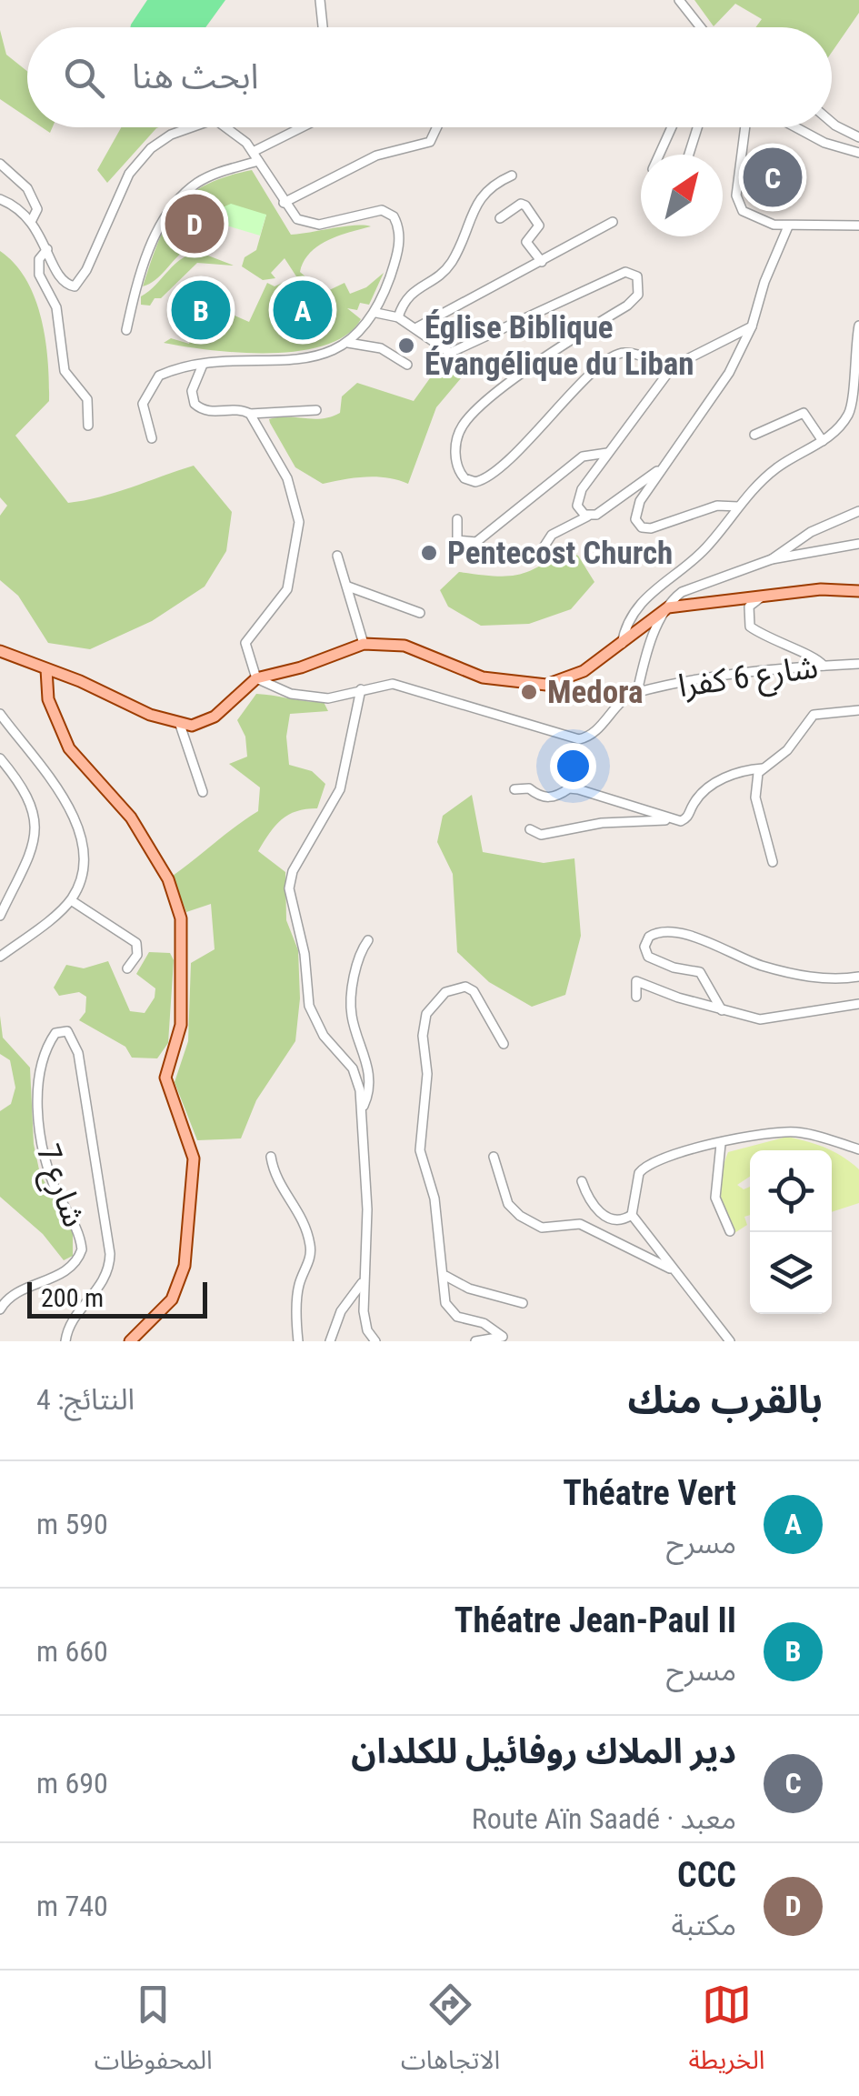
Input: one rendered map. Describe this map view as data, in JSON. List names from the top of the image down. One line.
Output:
{"streets":{"street":["شارع 6 كفرا","شارع 7"]},"places":["Église Biblique Évangélique du Liban","Pentecost Church","Medora"],"scale_bar":"200 m","north":"top right","page":{"search":"ابحث هنا","pins":["C","D","A","B"],"scale":"200 m","heading":["بالقرب منك","النتائج: 4"],"list":[{"mark":"A","name":"Théatre Vert","note":"مسرح","value":"590 m"},{"mark":"B","name":"Théatre Jean-Paul II","note":"مسرح","value":"660 m"},{"mark":"C","name":"دير الملاك روفائيل للكلدان","note":"معبد · Route Aïn Saadé","value":"690 m"},{"mark":"D","name":"CCC","note":"مكتبة","value":"740 m"}],"nav":["الخريطة","الاتجاهات","المحفوظات"]}}
